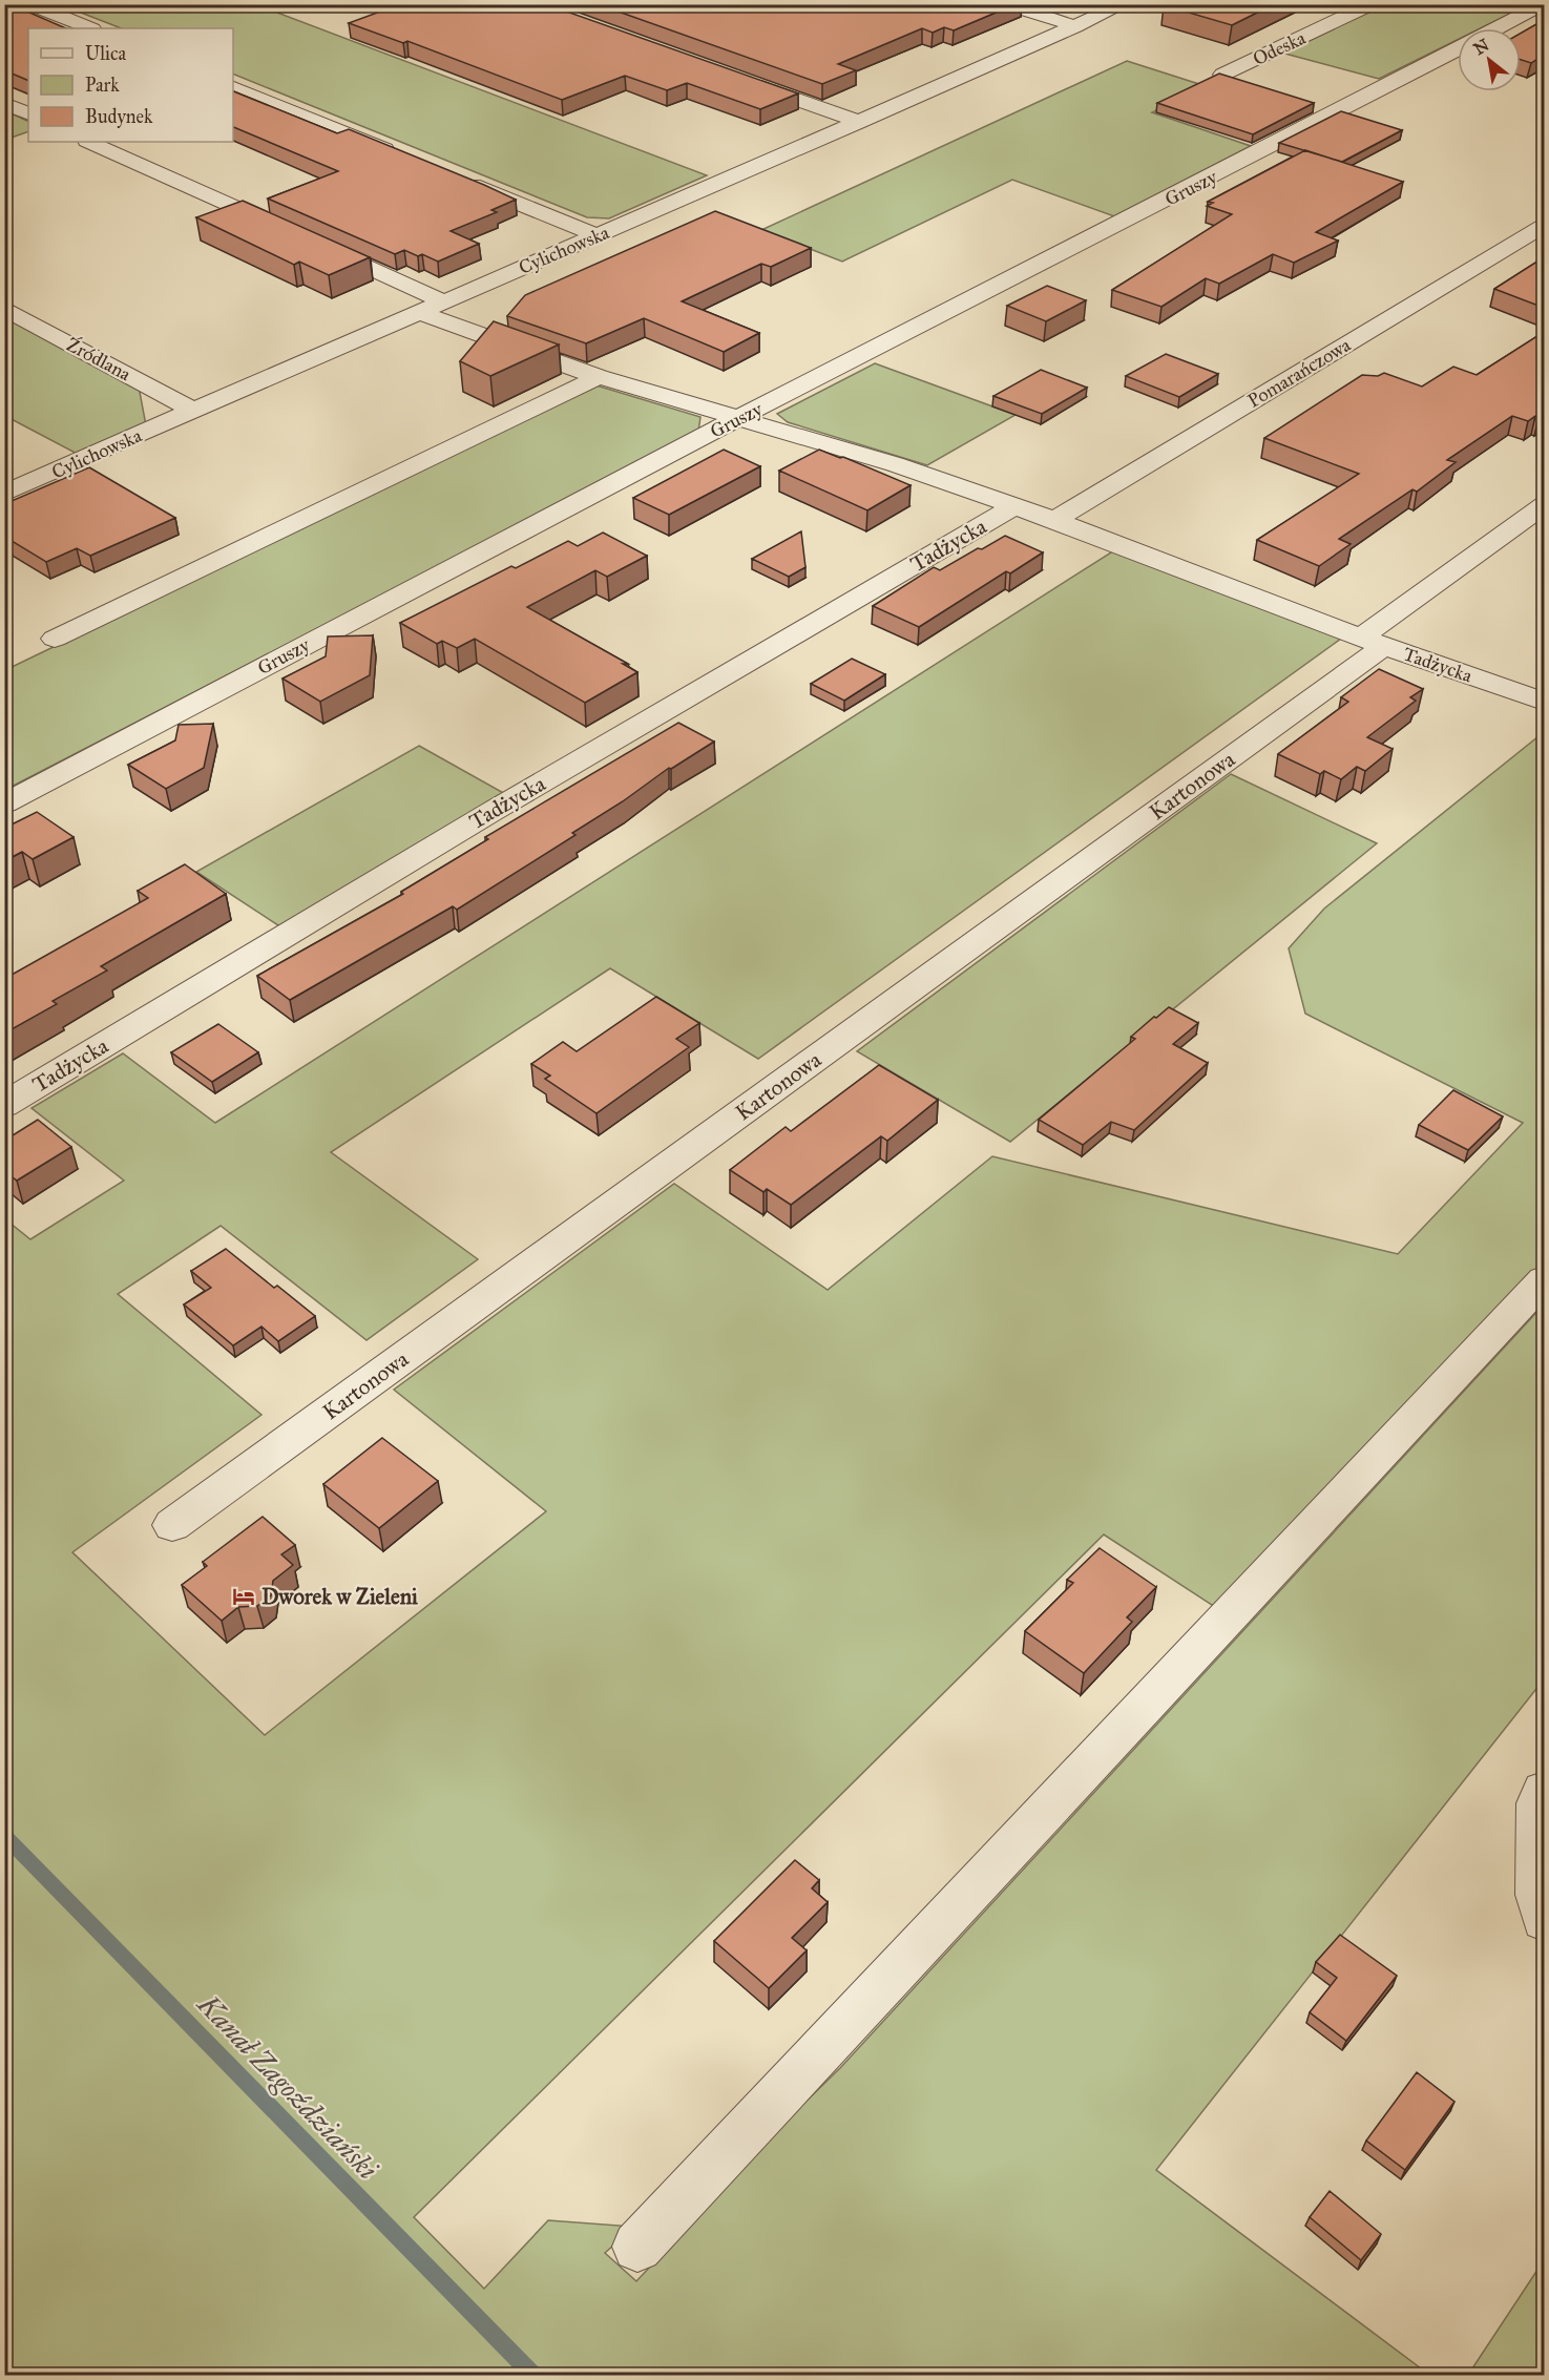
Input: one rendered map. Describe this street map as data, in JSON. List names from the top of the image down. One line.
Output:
{"streets":{"street":["Odeska","Gruszy","Cylichowska","Źródlana","Pomarańczowa","Tadżycka","Kartonowa"]},"crossings":[["Gruszy","Tadżycka"],["Cylichowska","Źródlana"],["Cylichowska","Tadżycka"],["Pomarańczowa","Tadżycka"],["Tadżycka","Kartonowa"]],"water":["Kanał Zagoździański"],"places":{"hotel":["Dworek w Zieleni"]},"legend":["Ulica","Park","Budynek"],"north":"top left"}
